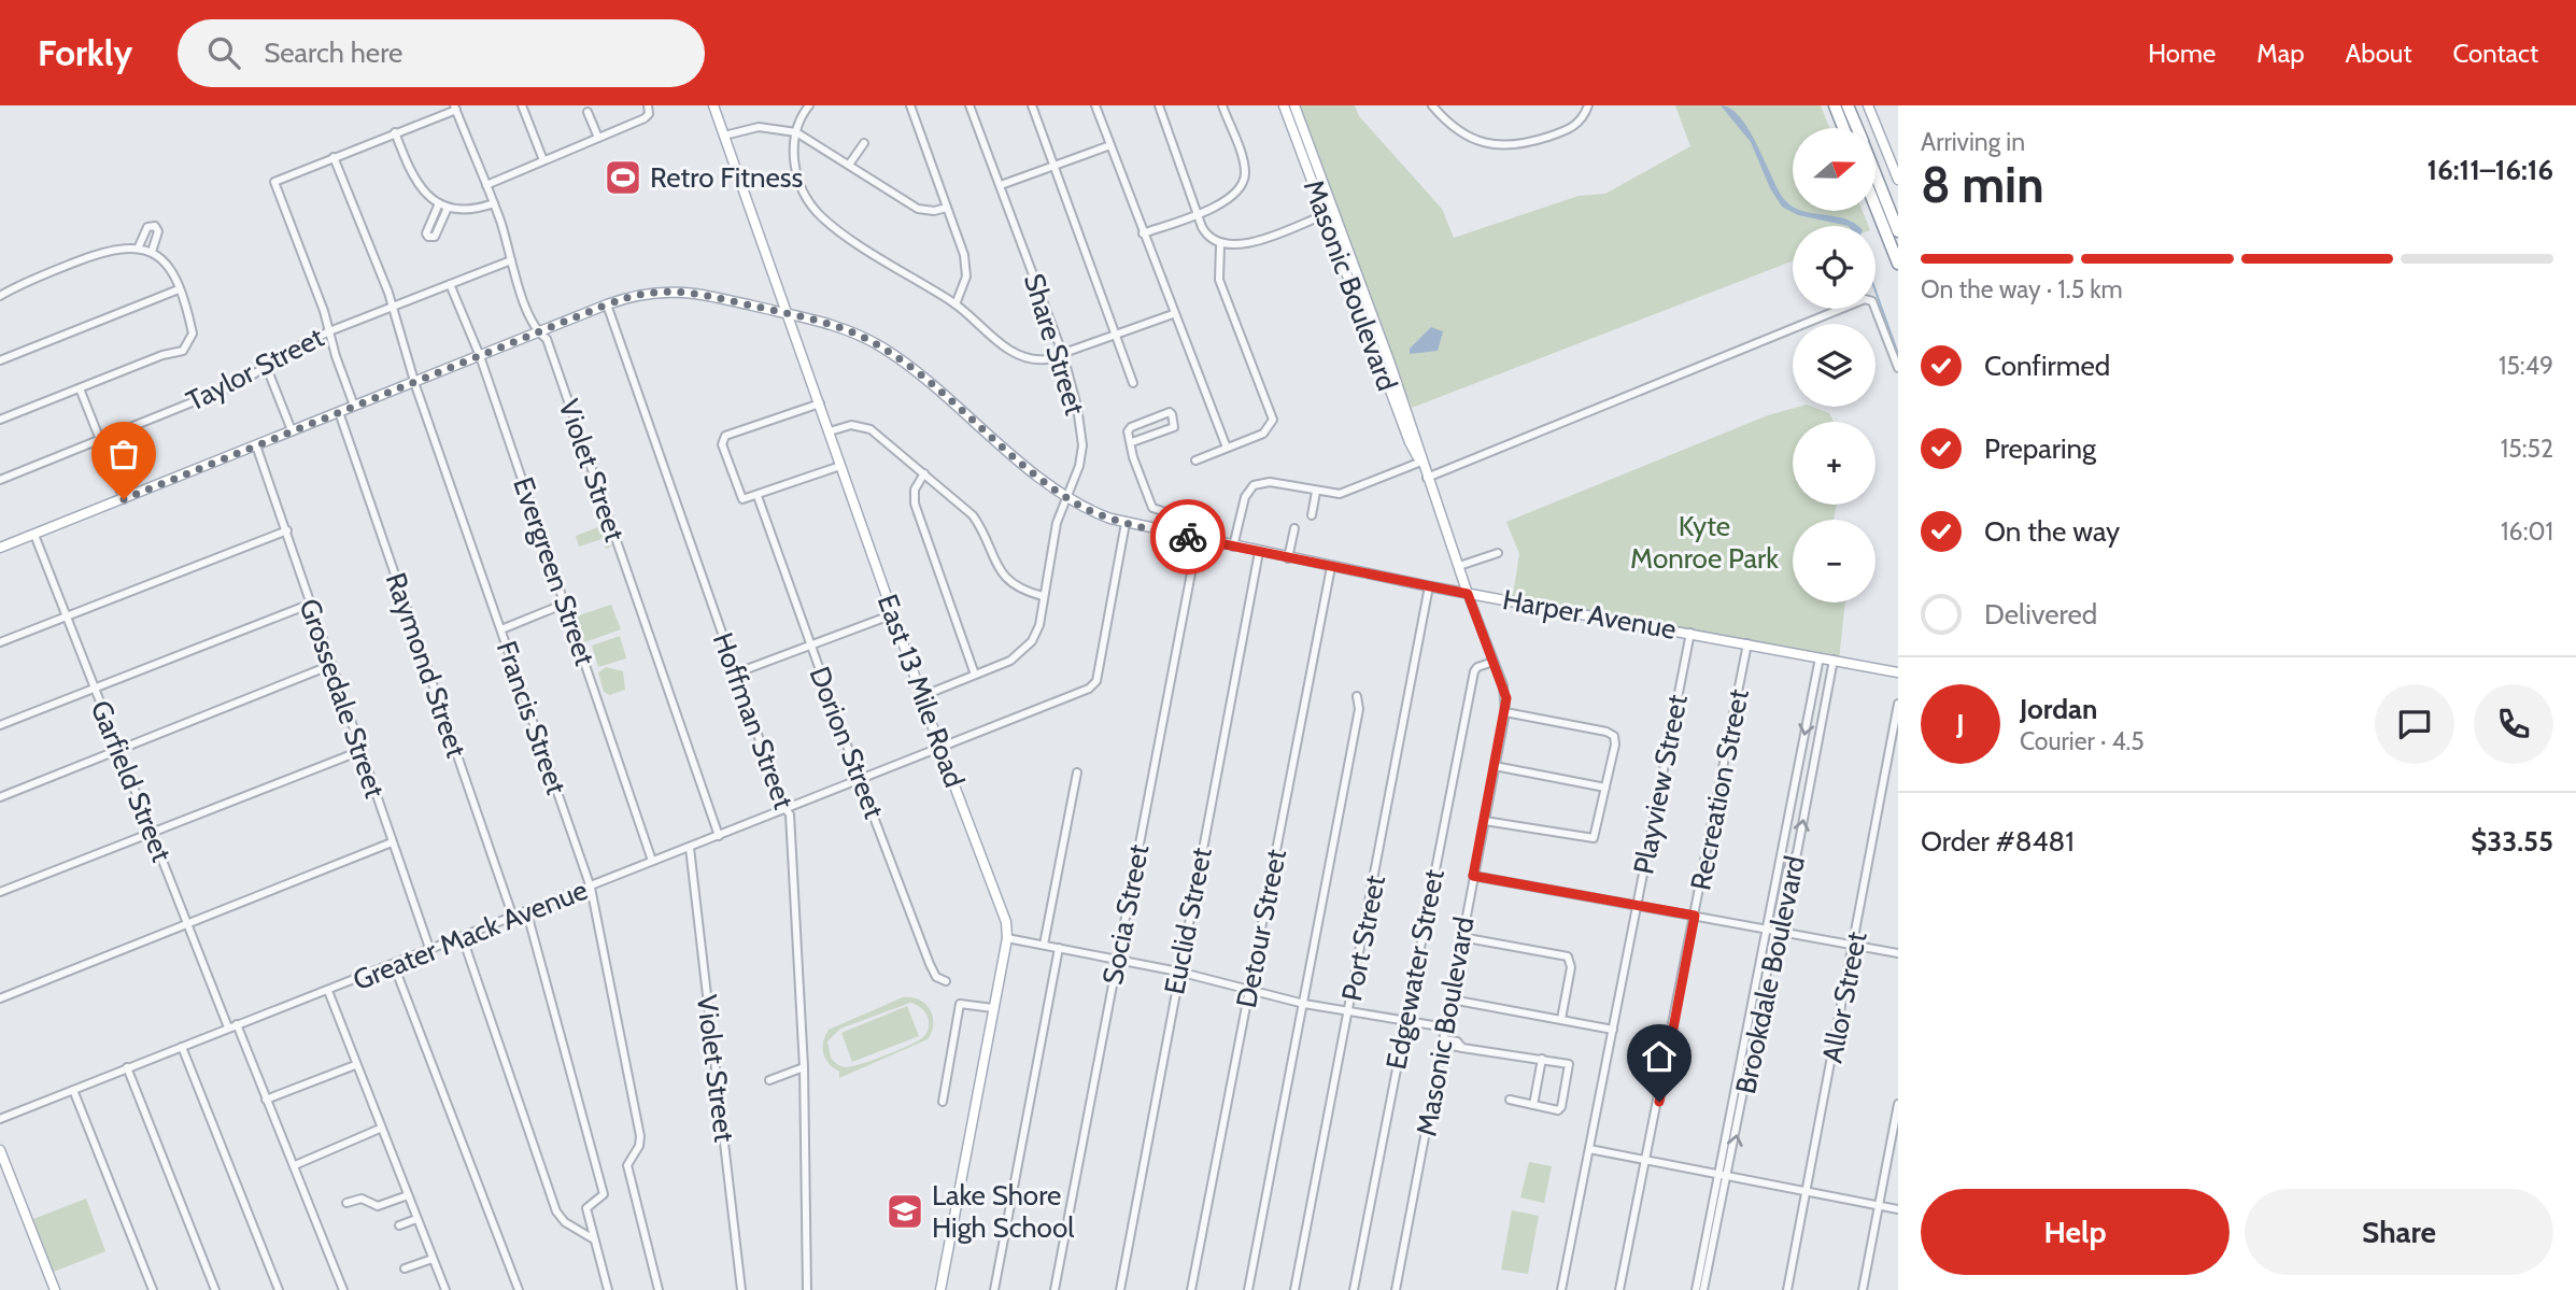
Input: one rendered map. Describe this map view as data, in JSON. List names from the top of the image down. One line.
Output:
{"streets":{"main road":["Masonic Boulevard","Harper Avenue","East 13 Mile Road"],"street":["Share Street","Taylor Street","Violet Street","Evergreen Street","Raymond Street","Grossedale Street","Francis Street","Hoffman Street","Dorion Street","Garfield Street","Playview Street","Recreation Street","Socia Street","Euclid Street","Detour Street","Greater Mack Avenue","Port Street","Edgewater Street","Brookdale Boulevard","Allor Street"]},"crossings":[["Masonic Boulevard","Harper Avenue"],["Masonic Boulevard","Edgewater Street"],["Share Street","Harper Avenue"],["Share Street","East 13 Mile Road"],["Taylor Street","Violet Street"],["Taylor Street","Evergreen Street"],["Taylor Street","Francis Street"],["Violet Street","Harper Avenue"],["Violet Street","Greater Mack Avenue"],["Evergreen Street","Harper Avenue"],["Evergreen Street","Greater Mack Avenue"],["Harper Avenue","Raymond Street"],["Harper Avenue","East 13 Mile Road"],["Harper Avenue","Grossedale Street"],["Harper Avenue","Francis Street"],["Harper Avenue","Hoffman Street"],["Harper Avenue","Garfield Street"],["Harper Avenue","Playview Street"],["Harper Avenue","Recreation Street"],["Harper Avenue","Socia Street"],["Harper Avenue","Euclid Street"],["Harper Avenue","Detour Street"],["Harper Avenue","Greater Mack Avenue"],["Harper Avenue","Port Street"],["Harper Avenue","Brookdale Boulevard"],["Raymond Street","Greater Mack Avenue"],["East 13 Mile Road","Greater Mack Avenue"],["Grossedale Street","Greater Mack Avenue"],["Francis Street","Greater Mack Avenue"],["Hoffman Street","Greater Mack Avenue"],["Dorion Street","Greater Mack Avenue"],["Garfield Street","Greater Mack Avenue"]],"parks":["Kyte Monroe Park"],"places":{"sports":["Retro Fitness"],"school or university":["Lake Shore High School"]},"north":"right","page":{"header":"Forkly","search":"Search here","nav":["Home","Map","About","Contact"],"heading":["8 min","Arriving in","16:11–16:16"],"panel":["Jordan","Courier · 4.5","Order #8481","$33.55"],"map_buttons":["+","−"],"bar":"On the way · 1.5 km","list":[["Confirmed","15:49"],["Preparing","15:52"],["On the way","16:01"],"Delivered"],"round":"J","buttons":["Help","Share"]}}
